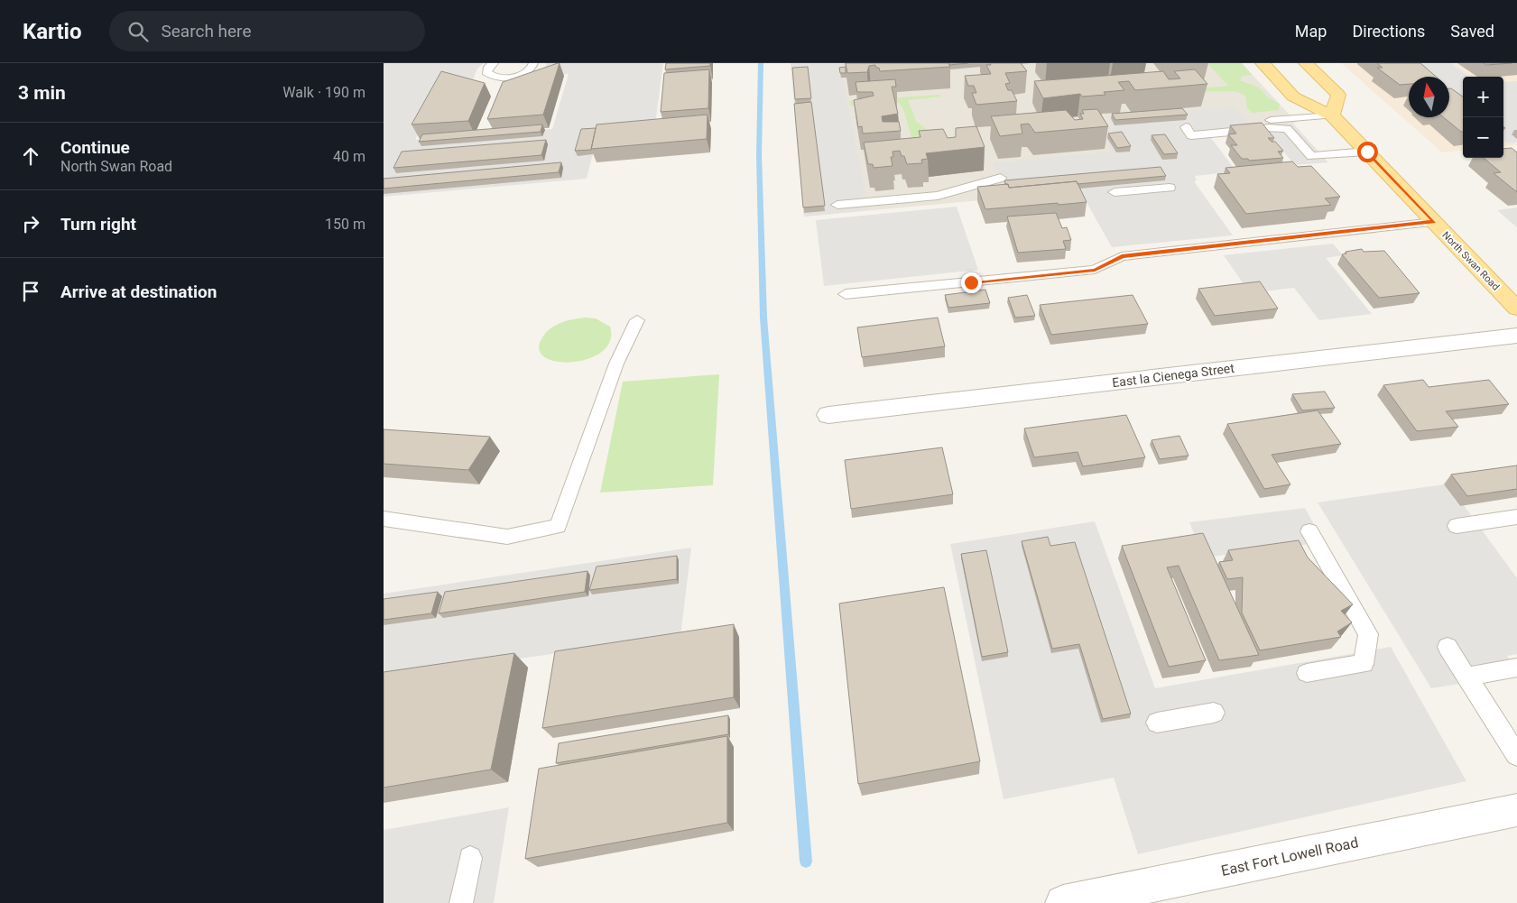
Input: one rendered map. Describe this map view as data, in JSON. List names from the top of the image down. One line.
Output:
{"streets":{"main road":["North Swan Road"],"street":["East la Cienega Street","East Fort Lowell Road"]},"north":"top","page":{"header":"Kartio","search":"Search here","nav":["Map","Directions","Saved"],"heading":["3 min","Walk · 190 m"],"map_buttons":["+","−"],"list":[["Continue","North Swan Road","40 m"],["Turn right","150 m"],"Arrive at destination"]}}
